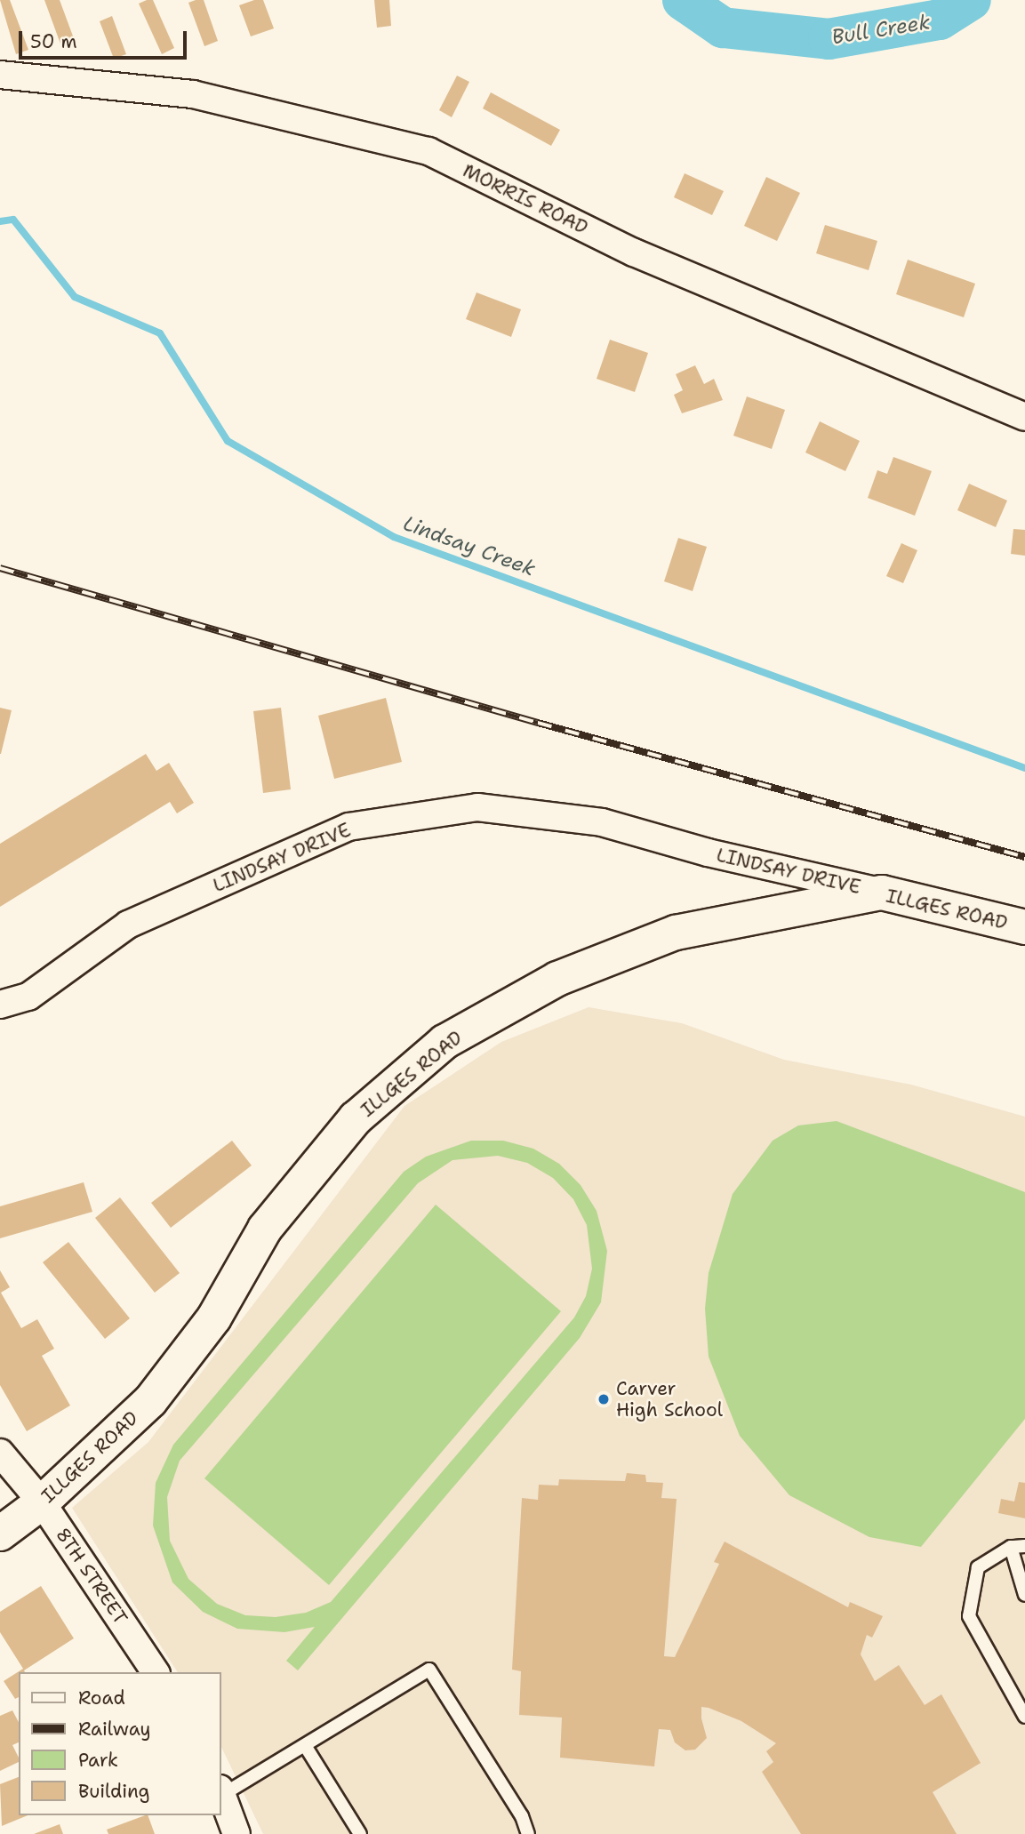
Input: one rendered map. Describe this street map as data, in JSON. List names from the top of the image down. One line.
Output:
{"streets":{"street":["MORRIS ROAD","LINDSAY DRIVE","ILLGES ROAD","8TH STREET"]},"crossings":[["LINDSAY DRIVE","ILLGES ROAD"],["ILLGES ROAD","8TH STREET"]],"water":["Bull Creek","Lindsay Creek"],"places":["Carver High School"],"legend":["Road","Railway","Park","Building"],"scale_bar":"50 m"}
